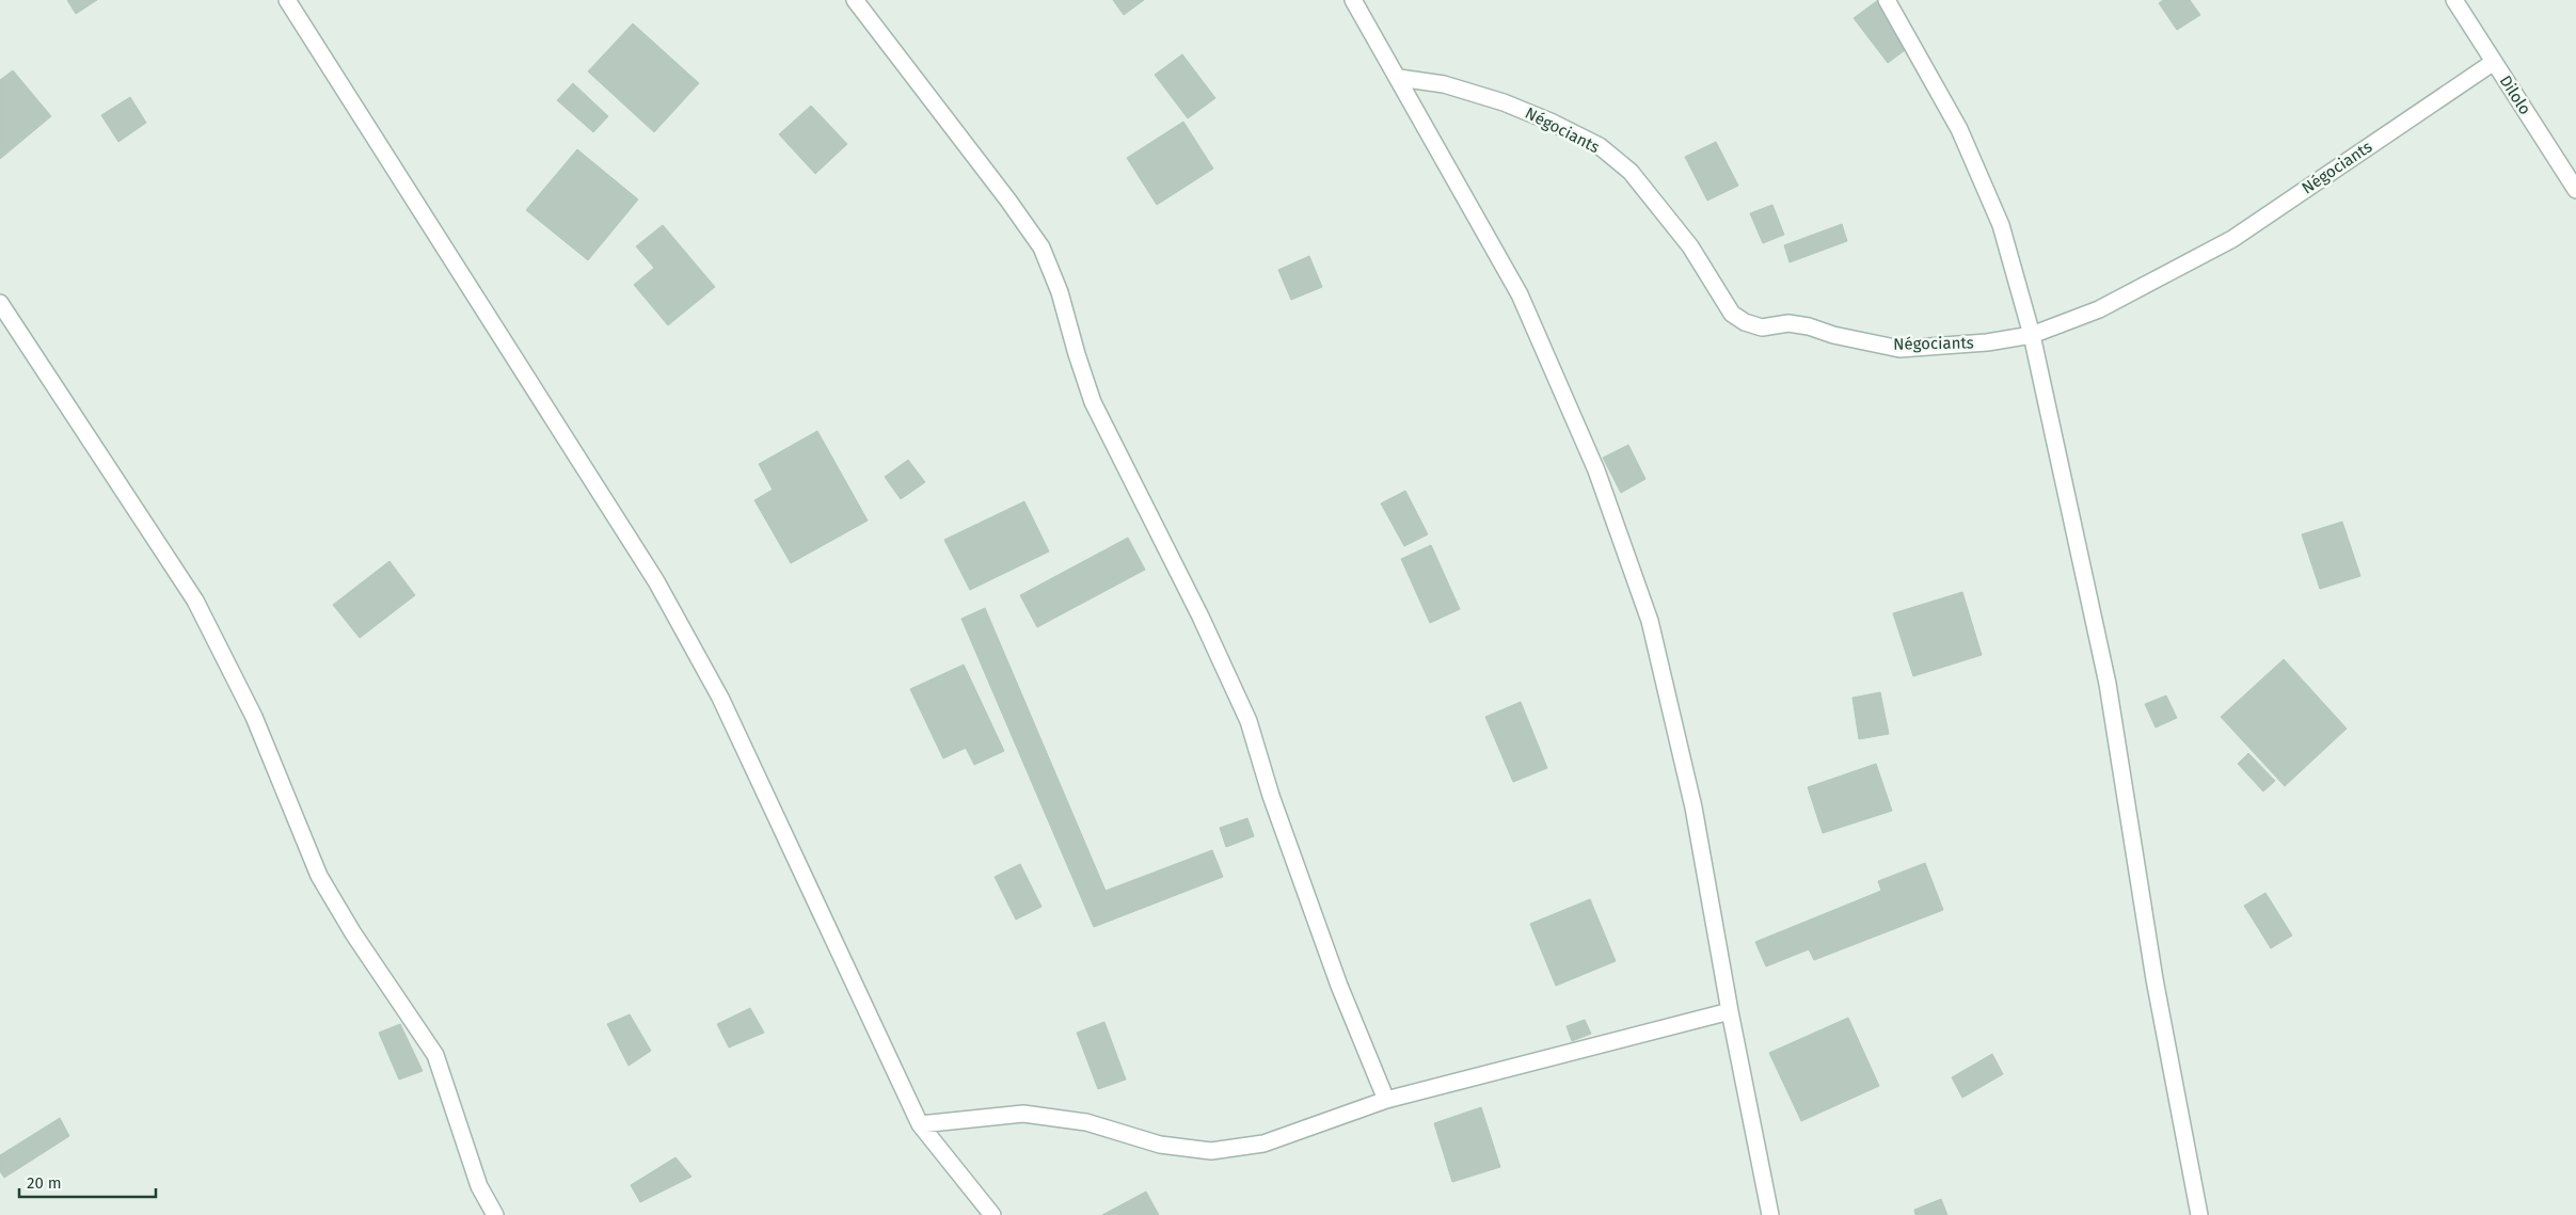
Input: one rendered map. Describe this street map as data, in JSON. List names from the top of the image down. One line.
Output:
{"streets":{"street":["Dilolo","Négociants"]},"crossings":[["Dilolo","Négociants"]],"scale_bar":"20 m"}
